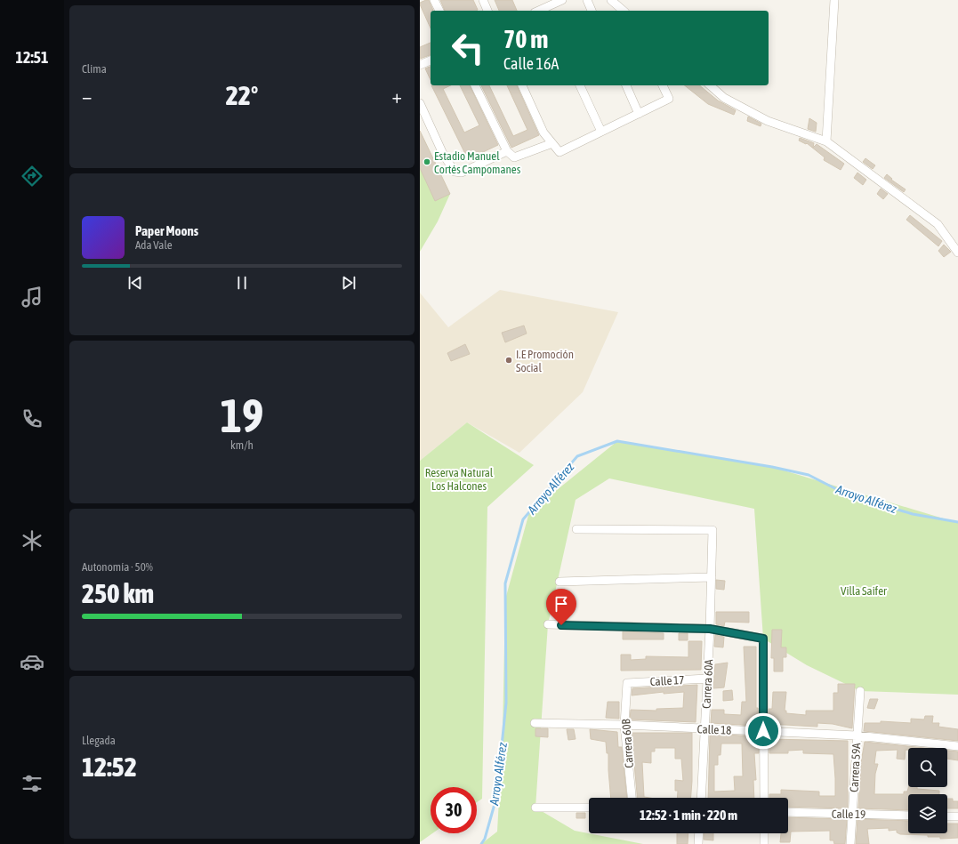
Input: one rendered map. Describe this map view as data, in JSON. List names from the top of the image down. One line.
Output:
{"streets":{"street":["Calle 17","Carrera 60A","Calle 18","Carrera 60B","Carrera 59A","Calle 19"]},"crossings":[["Calle 17","Carrera 60A"],["Calle 17","Carrera 60B"],["Carrera 60A","Calle 18"],["Calle 18","Carrera 60B"],["Calle 18","Carrera 59A"],["Carrera 59A","Calle 19"]],"water":["Arroyo Alférez"],"parks":["Reserva Natural Los Halcones","Villa Saifer"],"places":["Estadio Manuel Cortés Campomanes","I.E Promoción Social"],"page":{"tabs":"12:51","tile":["Clima",["19","km/h"],["Autonomía · 50%","250 km"],["Llegada","12:52"]],"turn":["70 m","Calle 16A"],"heat":["−","22°","+"],"song":["Paper Moons","Ada Vale"],"limit":"30","trip":"12:52 · 1 min · 220 m"}}
